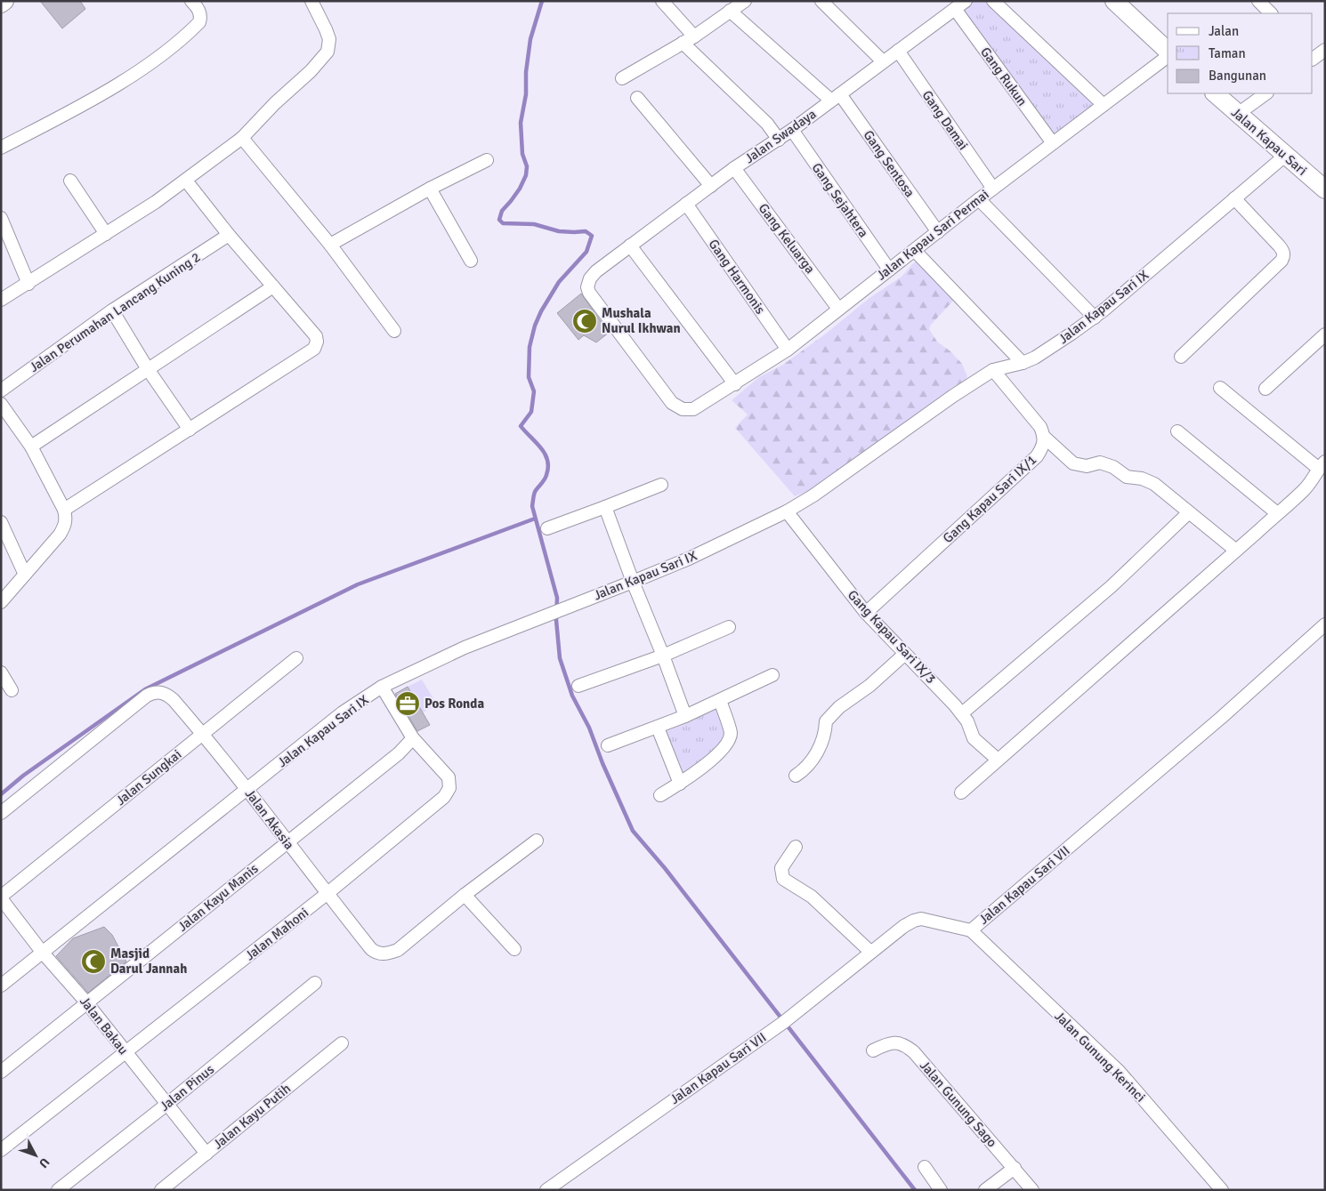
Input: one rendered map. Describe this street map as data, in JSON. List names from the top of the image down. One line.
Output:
{"streets":{"main road":["Jalan Kapau Sari"],"street":["Gang Rukun","Gang Damai","Jalan Swadaya","Gang Sentosa","Gang Sejahtera","Jalan Kapau Sari Permai","Gang Keluarga","Gang Harmonis","Jalan Kapau Sari IX","Jalan Perumahan Lancang Kuning 2","Gang Kapau Sari IX/1","Gang Kapau Sari IX/3","Jalan Sungkai","Jalan Akasia","Jalan Kapau Sari VII","Jalan Kayu Manis","Jalan Mahoni","Jalan Bakau","Jalan Gunung Kerinci","Jalan Pinus","Jalan Gunung Sago","Jalan Kayu Putih"]},"crossings":[["Gang Rukun","Jalan Swadaya"],["Gang Rukun","Jalan Kapau Sari Permai"],["Gang Damai","Jalan Swadaya"],["Gang Damai","Jalan Kapau Sari Permai"],["Jalan Swadaya","Gang Sentosa"],["Jalan Swadaya","Gang Sejahtera"],["Jalan Swadaya","Jalan Kapau Sari Permai"],["Jalan Swadaya","Gang Keluarga"],["Jalan Swadaya","Gang Harmonis"],["Jalan Kapau Sari","Jalan Kapau Sari IX"],["Gang Sentosa","Jalan Kapau Sari Permai"],["Gang Sejahtera","Jalan Kapau Sari Permai"],["Jalan Kapau Sari Permai","Gang Keluarga"],["Jalan Kapau Sari Permai","Gang Harmonis"],["Jalan Kapau Sari IX","Gang Kapau Sari IX/3"],["Jalan Kapau Sari IX","Jalan Akasia"],["Jalan Kapau Sari IX","Jalan Mahoni"],["Jalan Kapau Sari IX","Jalan Bakau"],["Gang Kapau Sari IX/1","Gang Kapau Sari IX/3"],["Jalan Sungkai","Jalan Akasia"],["Jalan Sungkai","Jalan Bakau"],["Jalan Akasia","Jalan Kayu Manis"],["Jalan Akasia","Jalan Mahoni"],["Jalan Kapau Sari VII","Jalan Gunung Kerinci"],["Jalan Kayu Manis","Jalan Mahoni"],["Jalan Kayu Manis","Jalan Bakau"],["Jalan Mahoni","Jalan Bakau"],["Jalan Bakau","Jalan Pinus"],["Jalan Bakau","Jalan Kayu Putih"]],"places":{"mosque":["Mushala Nurul Ikhwan","Masjid Darul Jannah"],"office":["Pos Ronda"]},"legend":["Jalan","Taman","Bangunan"],"north":"bottom right"}
